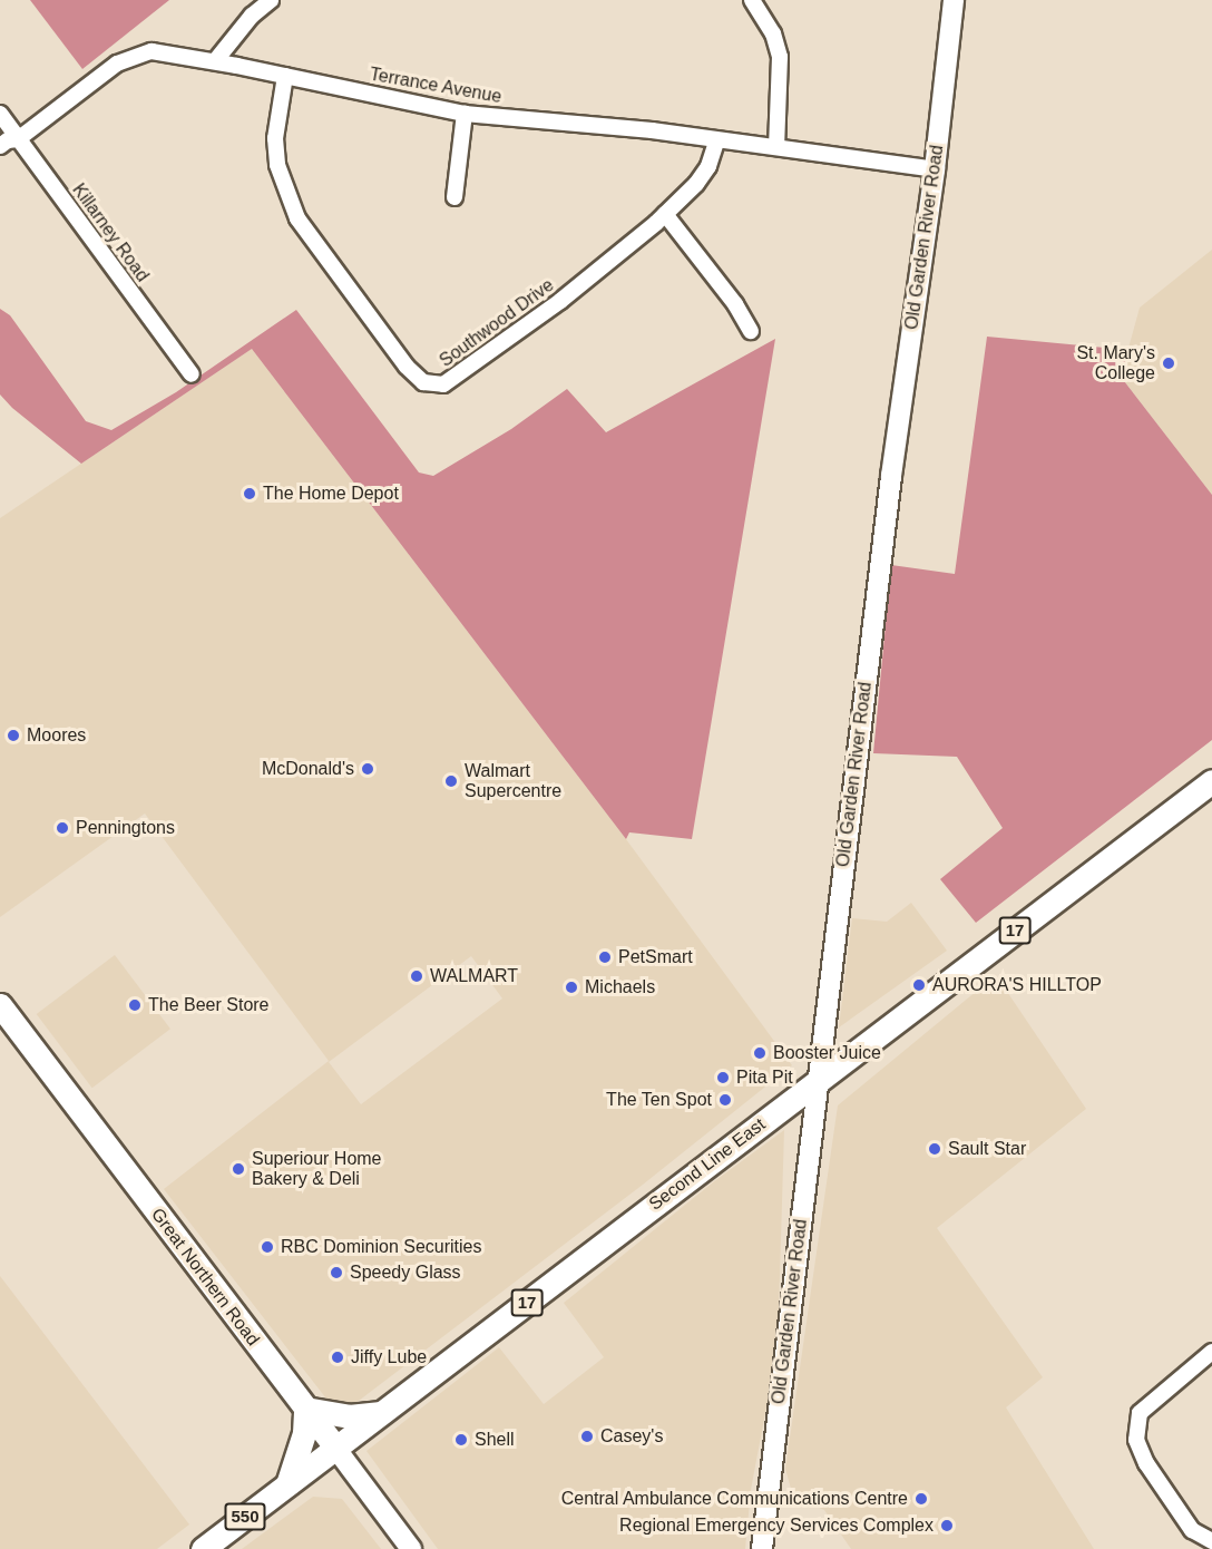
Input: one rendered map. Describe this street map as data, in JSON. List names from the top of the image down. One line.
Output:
{"streets":{"highway":["17","Second Line East","Great Northern Road","550"],"main road":["Old Garden River Road"],"street":["Terrance Avenue","Killarney Road","Southwood Drive"]},"crossings":[["Terrance Avenue","Killarney Road"],["Terrance Avenue","Old Garden River Road"],["Terrance Avenue","Southwood Drive"],["Old Garden River Road","Second Line East"],["Second Line East","Great Northern Road"]],"places":["St. Mary's College","The Home Depot","Moores","McDonald's","Walmart Supercentre","Penningtons","PetSmart","WALMART","AURORA'S HILLTOP","Michaels","The Beer Store","Booster Juice","Pita Pit","The Ten Spot","Sault Star","Superiour Home Bakery & Deli","RBC Dominion Securities","Speedy Glass","Jiffy Lube","Casey's","Shell","Central Ambulance Communications Centre","Regional Emergency Services Complex"]}
